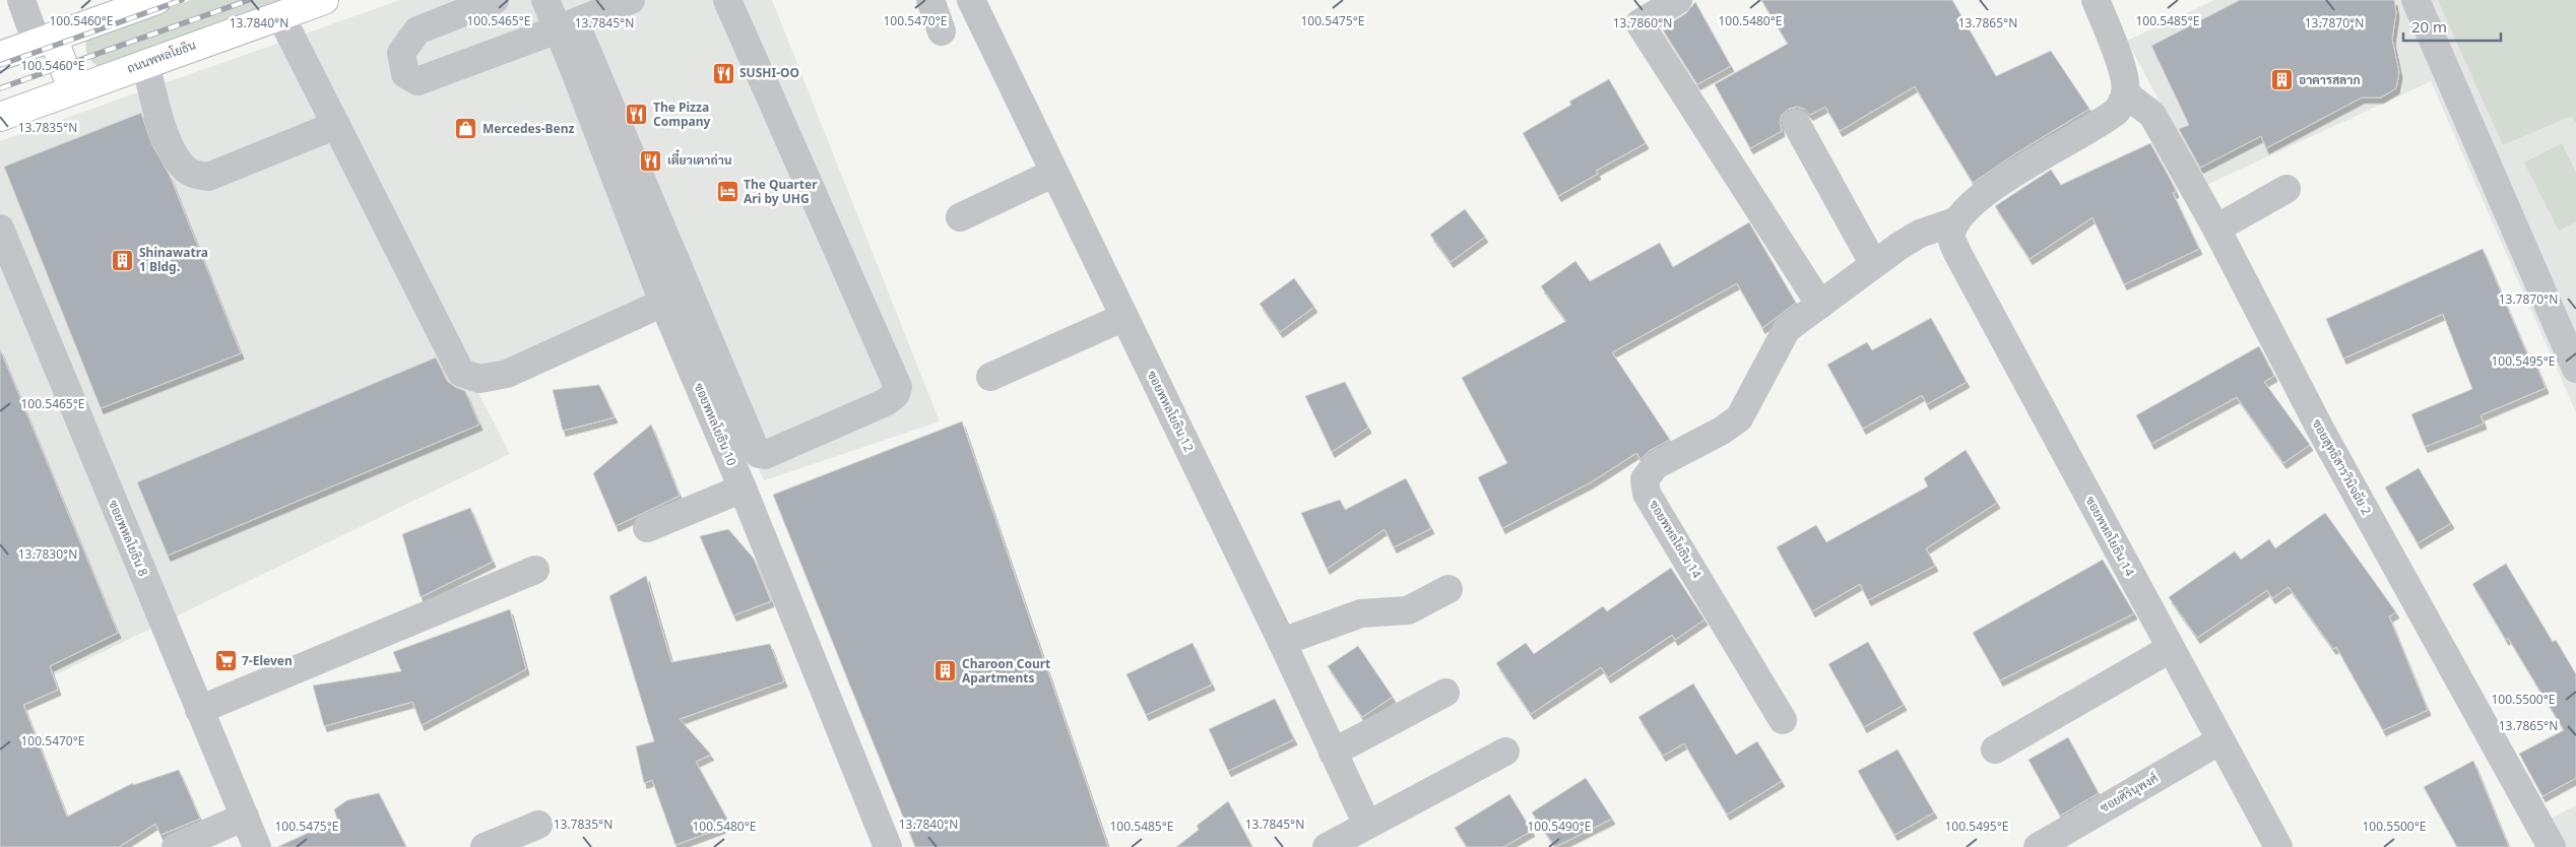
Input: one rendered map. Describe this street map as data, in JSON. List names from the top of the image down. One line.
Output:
{"streets":{"main road":["ถนนพหลโยธิน"],"street":["ซอยพหลโยธิน 12","ซอยพหลโยธิน 10","ซอยสุทธิสารวินิจฉัย 2","ซอยพหลโยธิน 14","ซอยพหลโยธิน 8","ซอยศิรินุพงศ์"]},"crossings":[["ซอยสุทธิสารวินิจฉัย 2","ซอยพหลโยธิน 14"],["ซอยพหลโยธิน 14","ซอยศิรินุพงศ์"]],"places":{"restaurant":["SUSHI-OO","The Pizza Company","เตี๋ยวเตาถ่าน"],"building":["อาคารสลาก","Shinawatra 1 Bldg.","Charoon Court Apartments"],"shop":["Mercedes-Benz"],"hotel":["The Quarter Ari by UHG"],"supermarket":["7-Eleven"]},"scale_bar":"20 m","coordinates":["100.5465°E","100.5475°E","100.5480°E","100.5485°E","100.5460°E","100.5470°E","13.7840°N","13.7845°N","13.7860°N","13.7865°N","13.7870°N","13.7835°N","100.5495°E","13.7830°N","100.5500°E","100.5490°E"]}
